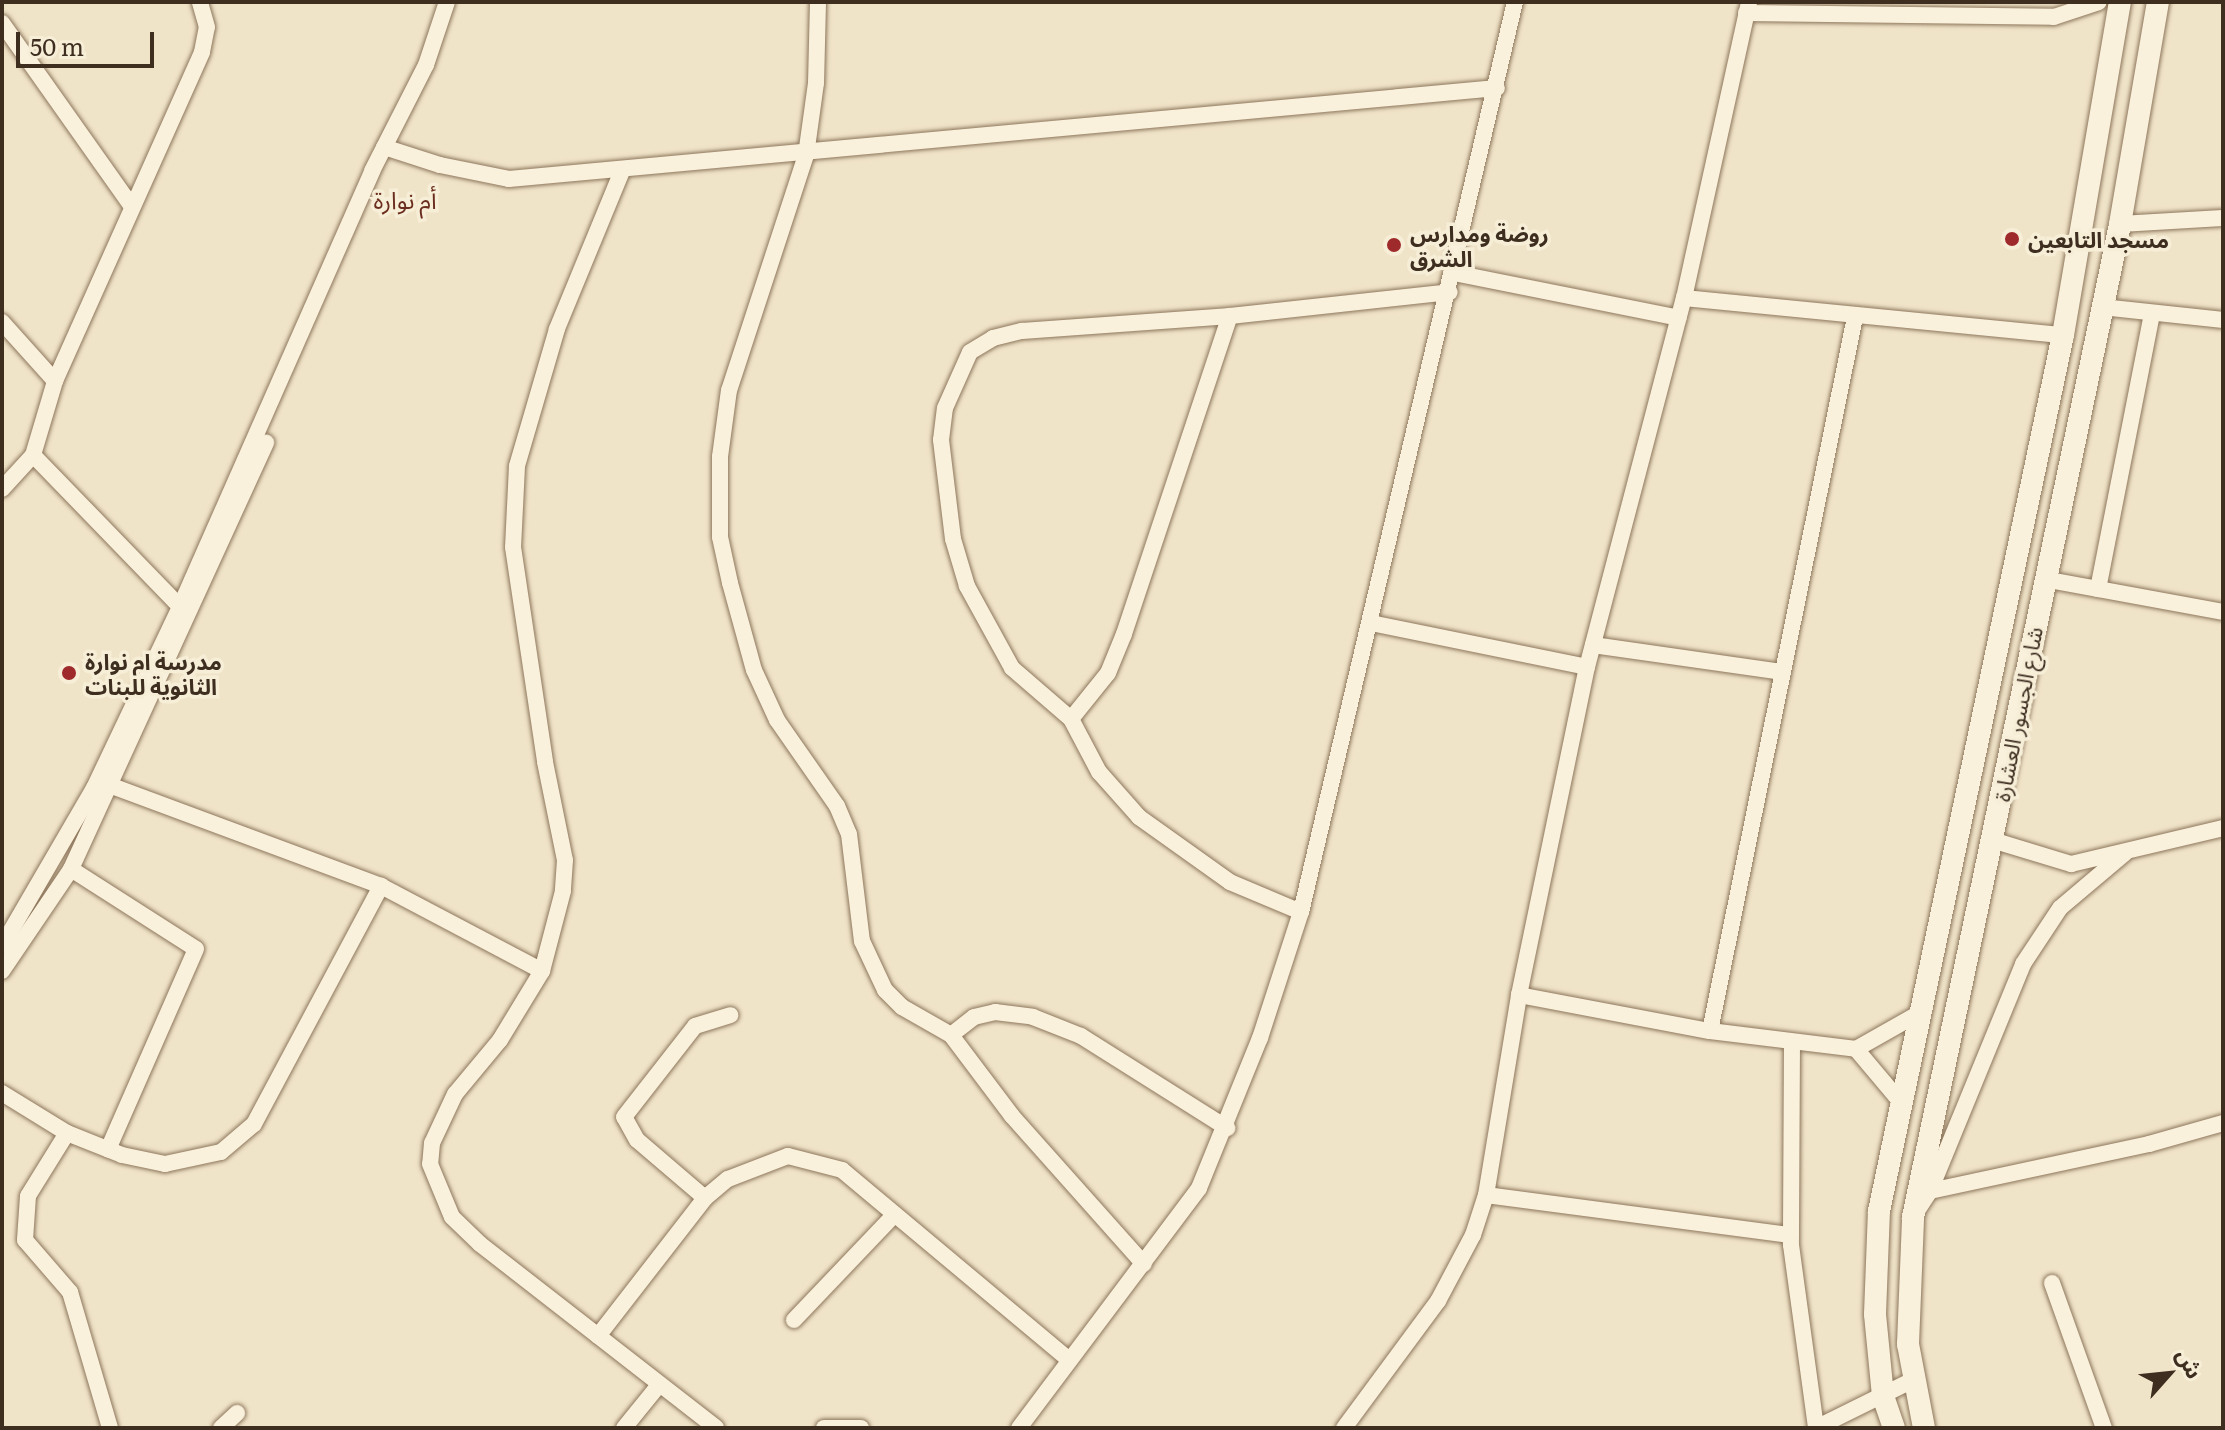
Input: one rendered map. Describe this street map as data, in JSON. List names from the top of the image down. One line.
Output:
{"streets":{"main road":["شارع الجسور العشارة"]},"districts":["أم نوارة"],"places":["مسجد التابعين","روضة ومدارس الشرق","مدرسة ام نوارة الثانوية للبنات"],"scale_bar":"50 m","north":"top right"}
